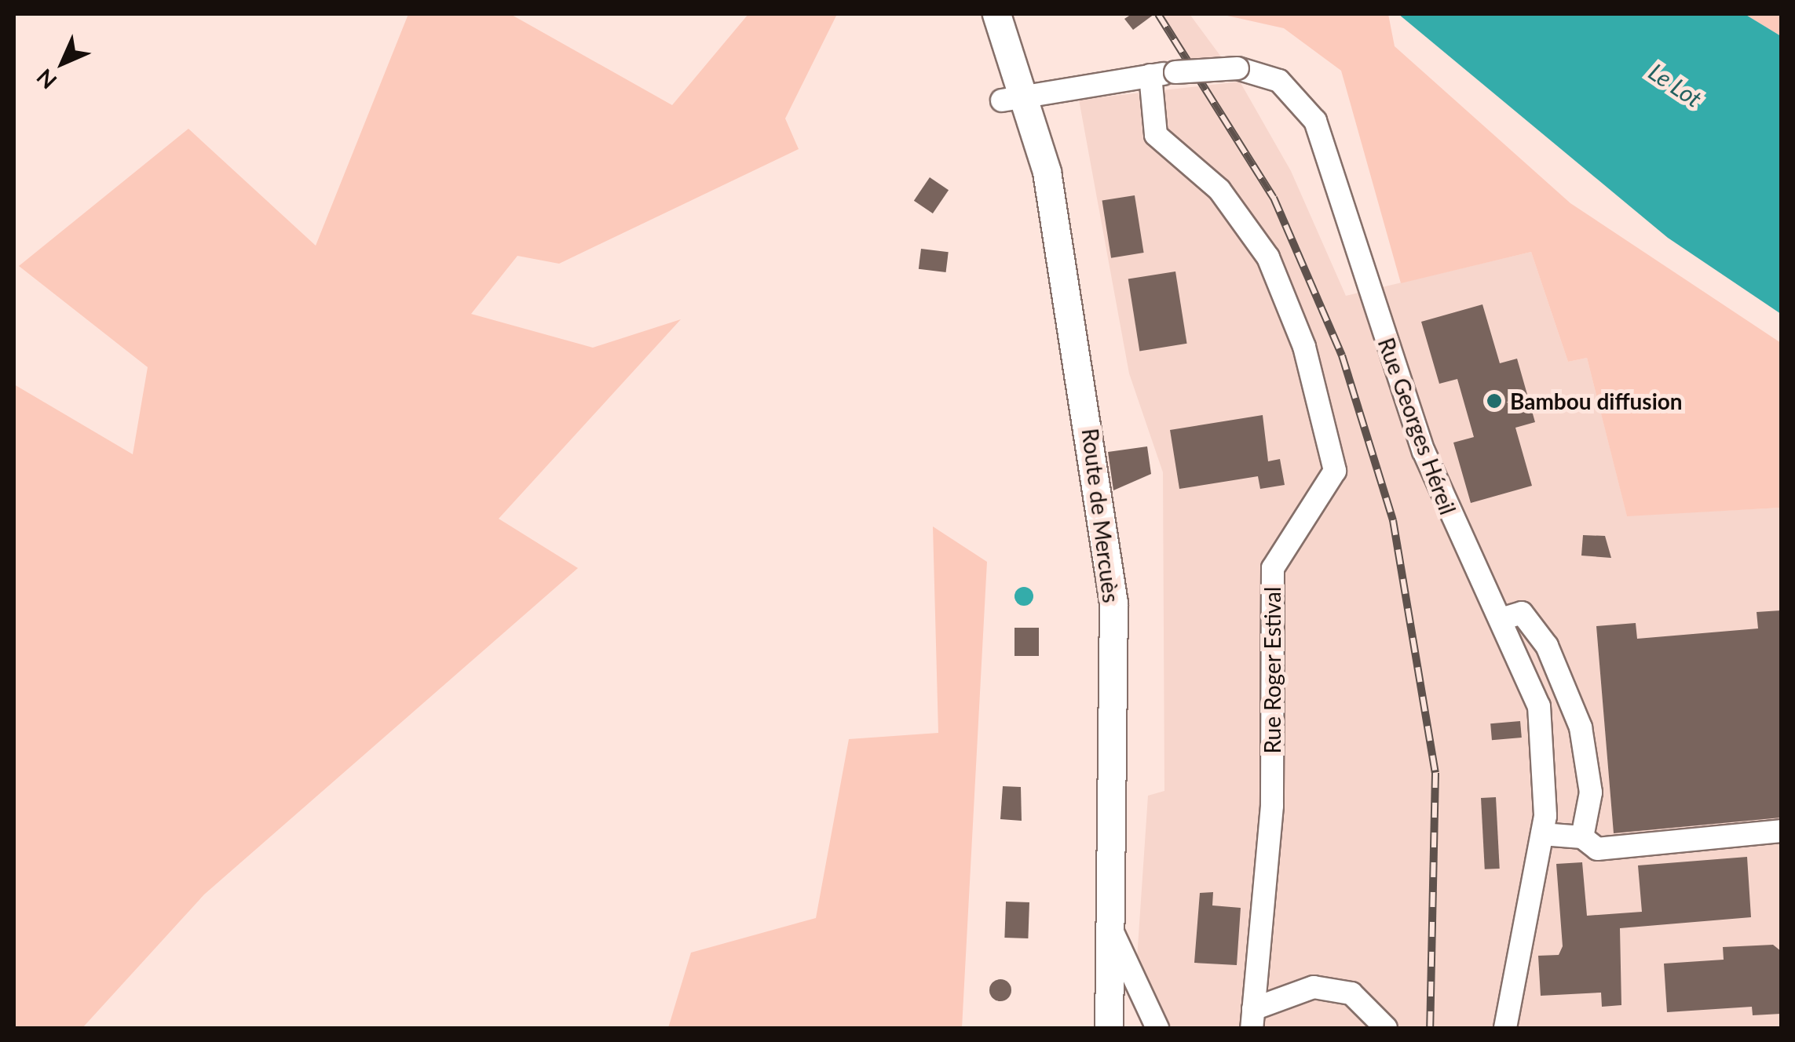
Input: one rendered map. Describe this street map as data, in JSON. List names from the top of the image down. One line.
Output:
{"streets":{"main road":["Route de Mercuès"],"street":["Rue Georges Héreil","Rue Roger Estival"]},"crossings":[["Rue Georges Héreil","Route de Mercuès"],["Rue Georges Héreil","Rue Roger Estival"]],"water":["Le Lot"],"places":["Bambou diffusion"],"north":"bottom left"}
